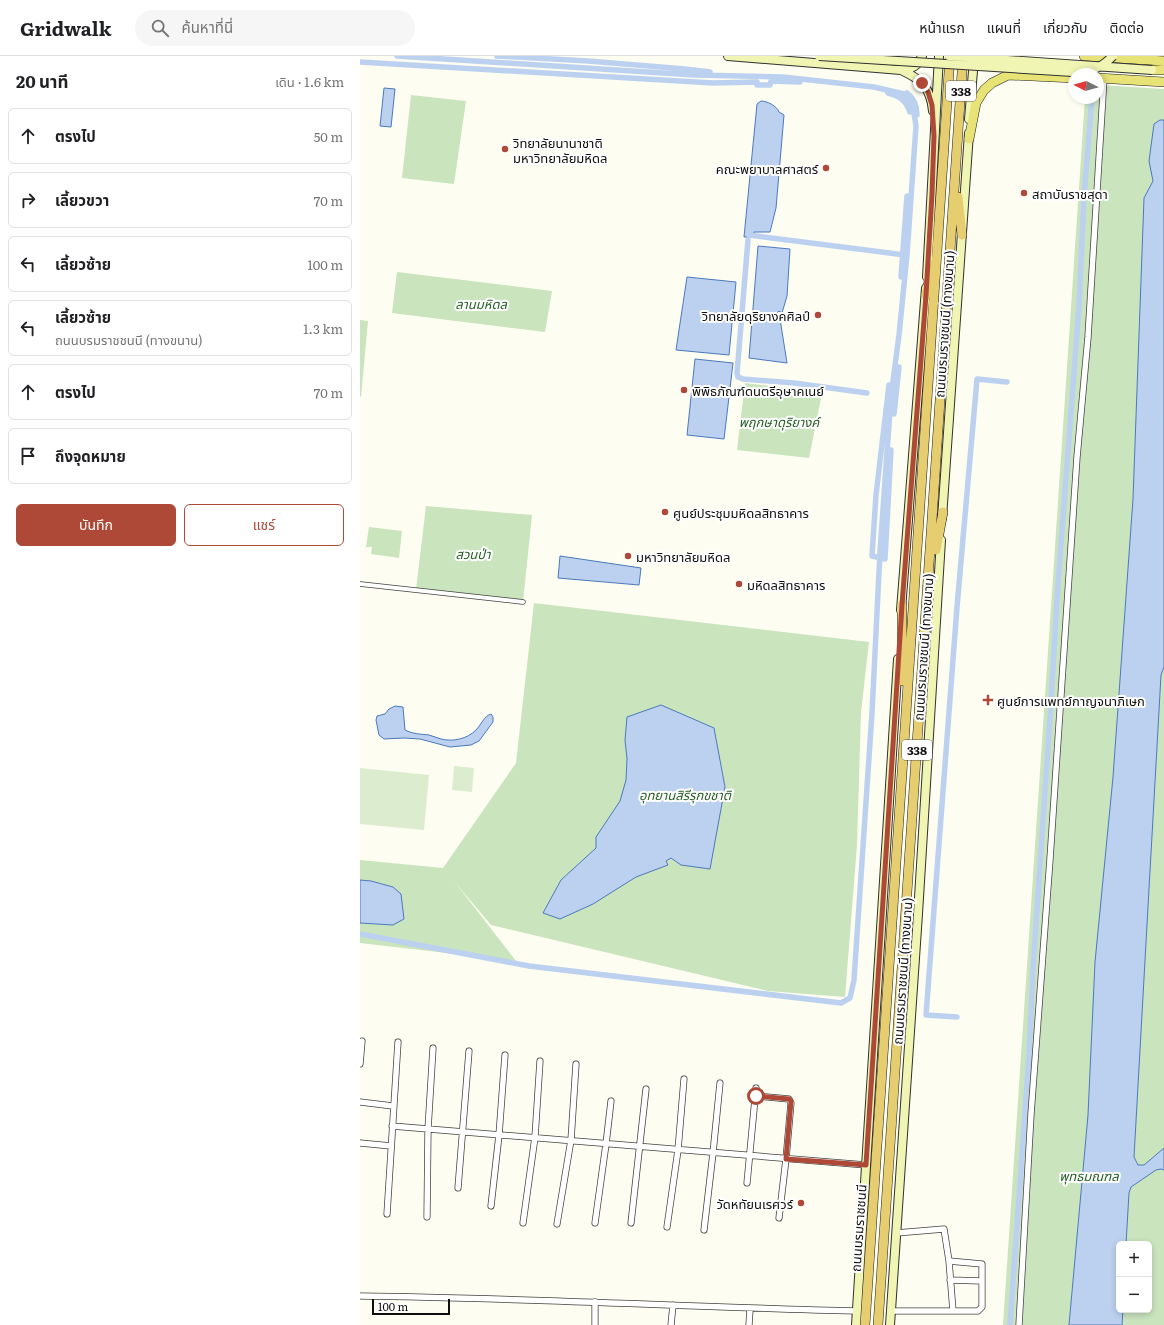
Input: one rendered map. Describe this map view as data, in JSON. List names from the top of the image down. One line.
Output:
{"streets":{"highway":["338","ถนนบรมราชชนนี"],"main road":["ถนนบรมราชชนนี (ทางขนาน)"]},"parks":["ลานมหิดล","พฤกษาดุริยางค์","สวนป่า","อุทยานสิรีรุกขชาติ","พุทธมณฑล"],"places":{"other":["วิทยาลัยนานาชาติ มหาวิทยาลัยมหิดล","คณะพยาบาลศาสตร์","สถาบันราชสุดา","วิทยาลัยดุริยางคศิลป์","พิพิธภัณฑ์ดนตรีอุษาคเนย์","ศูนย์ประชุมมหิดลสิทธาคาร","มหาวิทยาลัยมหิดล","มหิดลสิทธาคาร","วัดหทัยนเรศวร์"],"health":["ศูนย์การแพทย์กาญจนาภิเษก"]},"scale_bar":"100 m","north":"left","page":{"header":"Gridwalk","search":"ค้นหาที่นี่","nav":["หน้าแรก","แผนที่","เกี่ยวกับ","ติดต่อ"],"heading":["20 นาที","เดิน · 1.6 km"],"list":[["ตรงไป","50 m"],["เลี้ยวขวา","70 m"],["เลี้ยวซ้าย","100 m"],["เลี้ยวซ้าย","ถนนบรมราชชนนี (ทางขนาน)","1.3 km"],["ตรงไป","70 m"],"ถึงจุดหมาย"],"buttons":["บันทึก","แชร์"],"map_buttons":["+","−"],"scale":"100 m"}}
